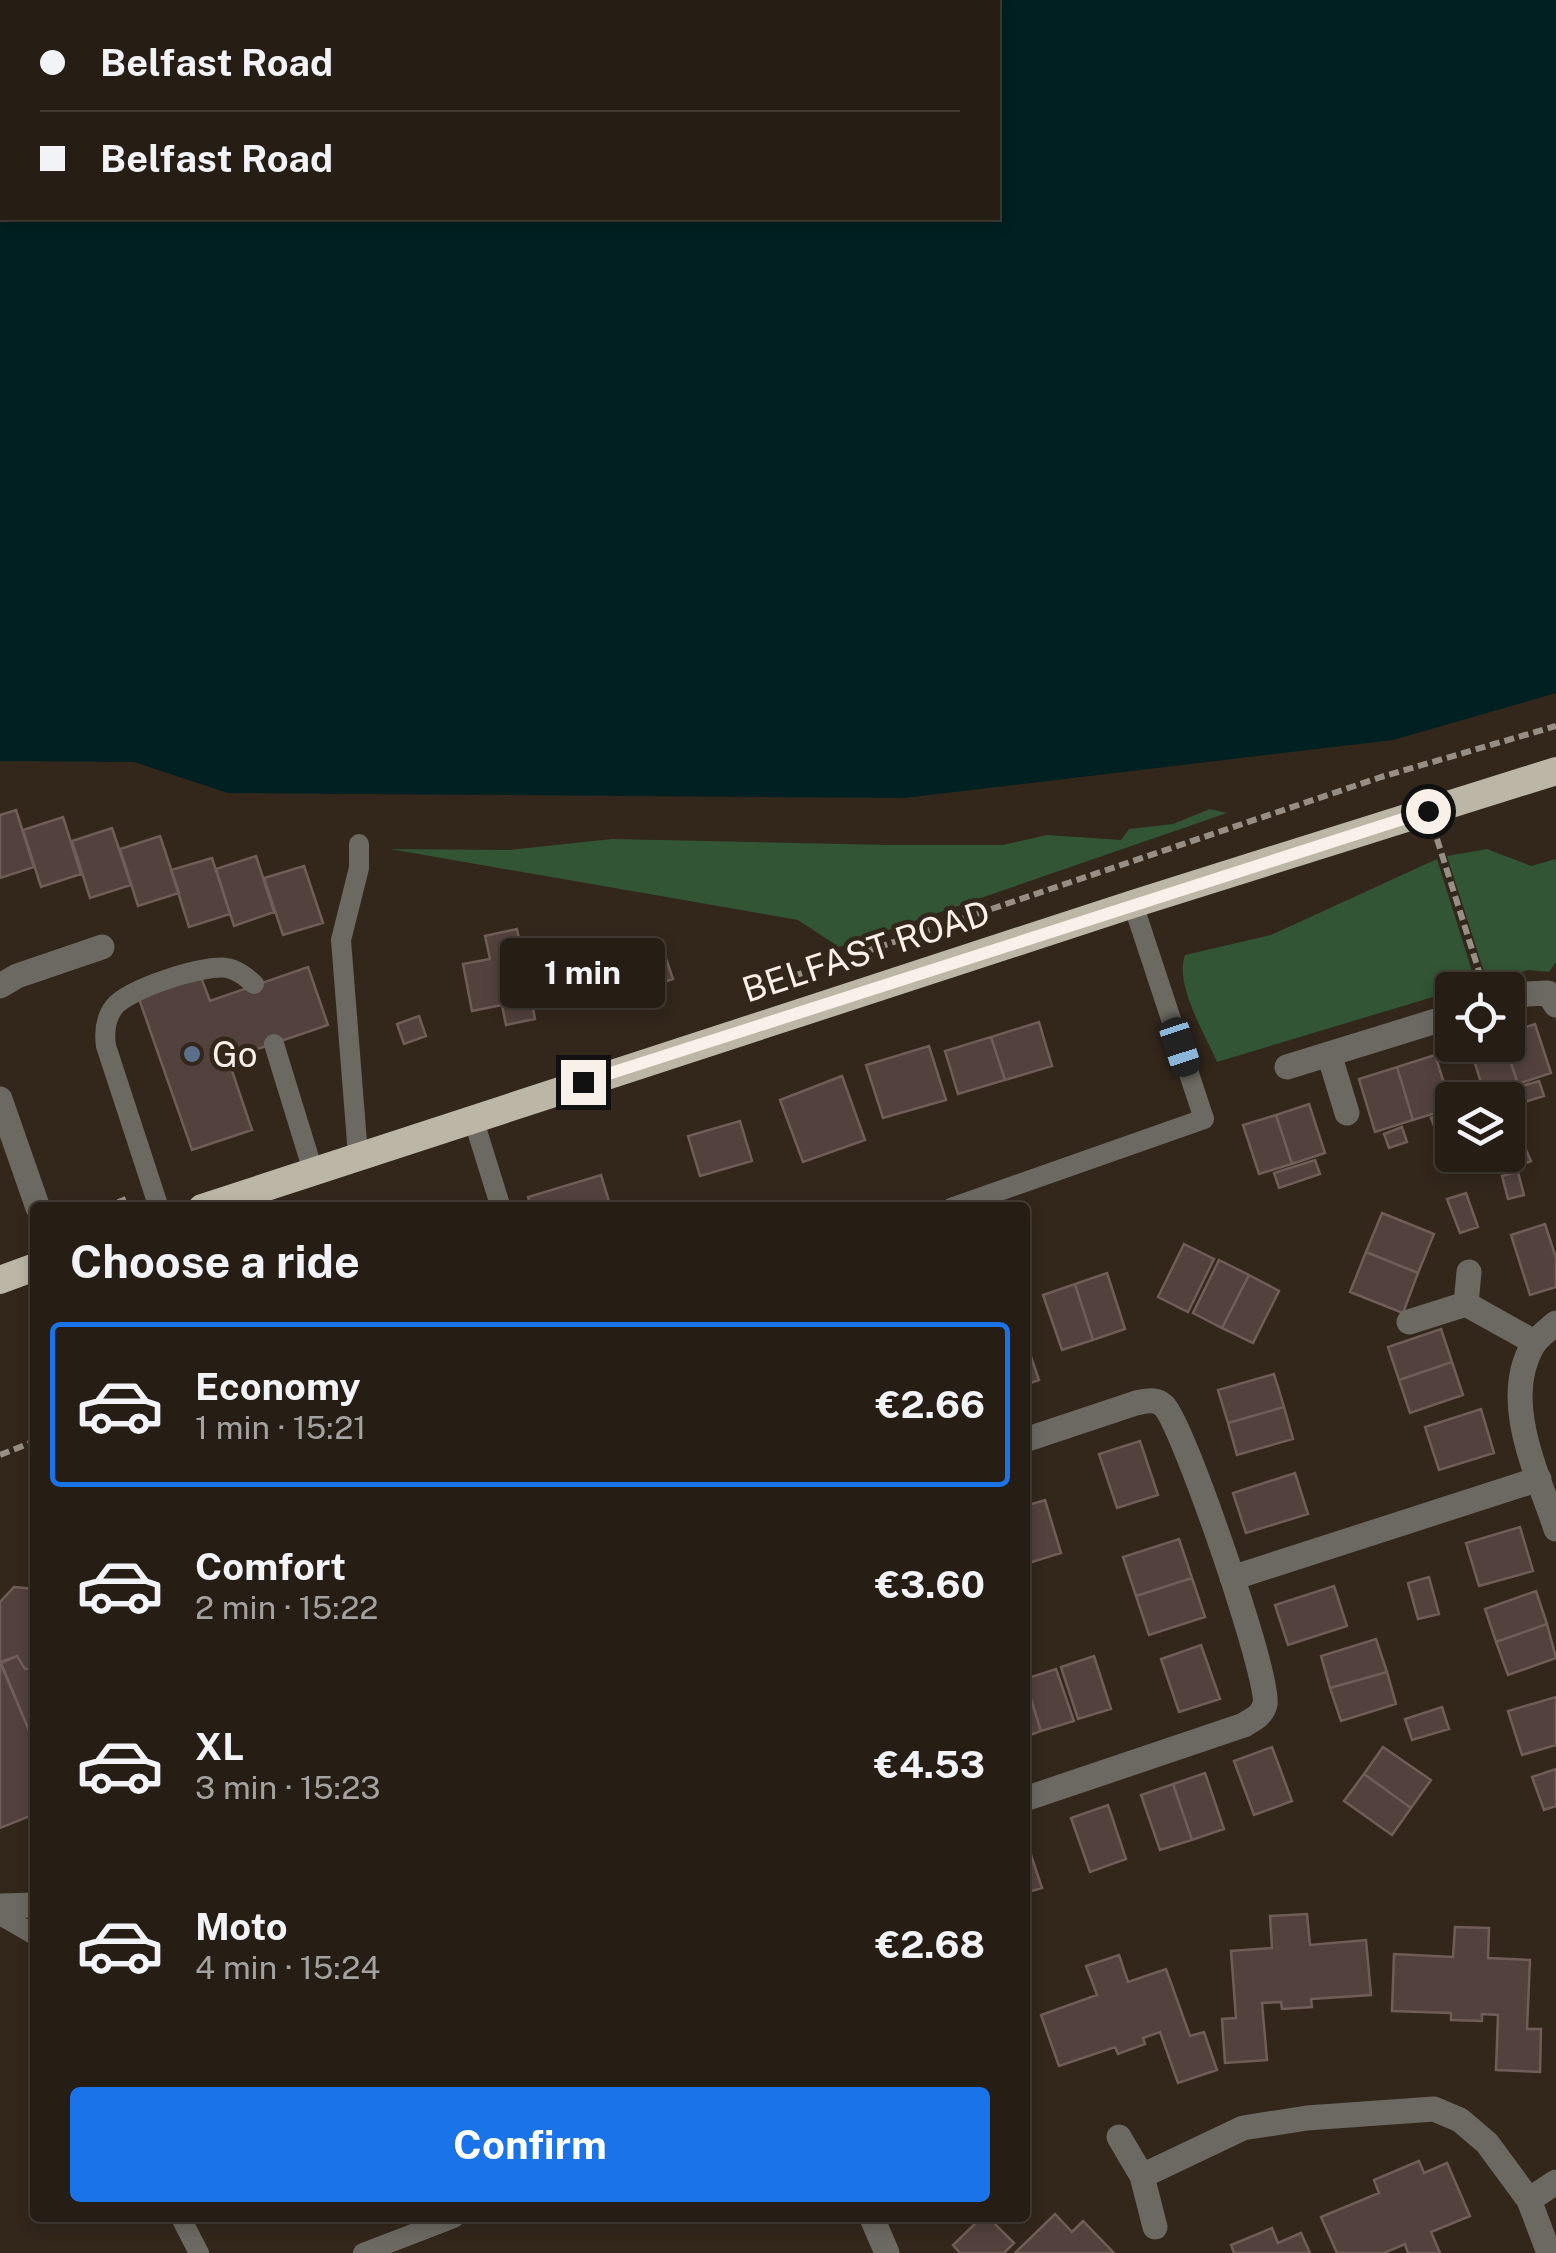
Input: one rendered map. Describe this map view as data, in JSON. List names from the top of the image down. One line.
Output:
{"streets":{"highway":["BELFAST ROAD"]},"places":["Go"],"page":{"banner":["Belfast Road","Belfast Road"],"bubble":"1 min","heading":"Choose a ride","list":[{"name":"Economy","note":"1 min · 15:21","value":"€2.66"},{"name":"Comfort","note":"2 min · 15:22","value":"€3.60"},{"name":"XL","note":"3 min · 15:23","value":"€4.53"},{"name":"Moto","note":"4 min · 15:24","value":"€2.68"}],"buttons":"Confirm"}}
